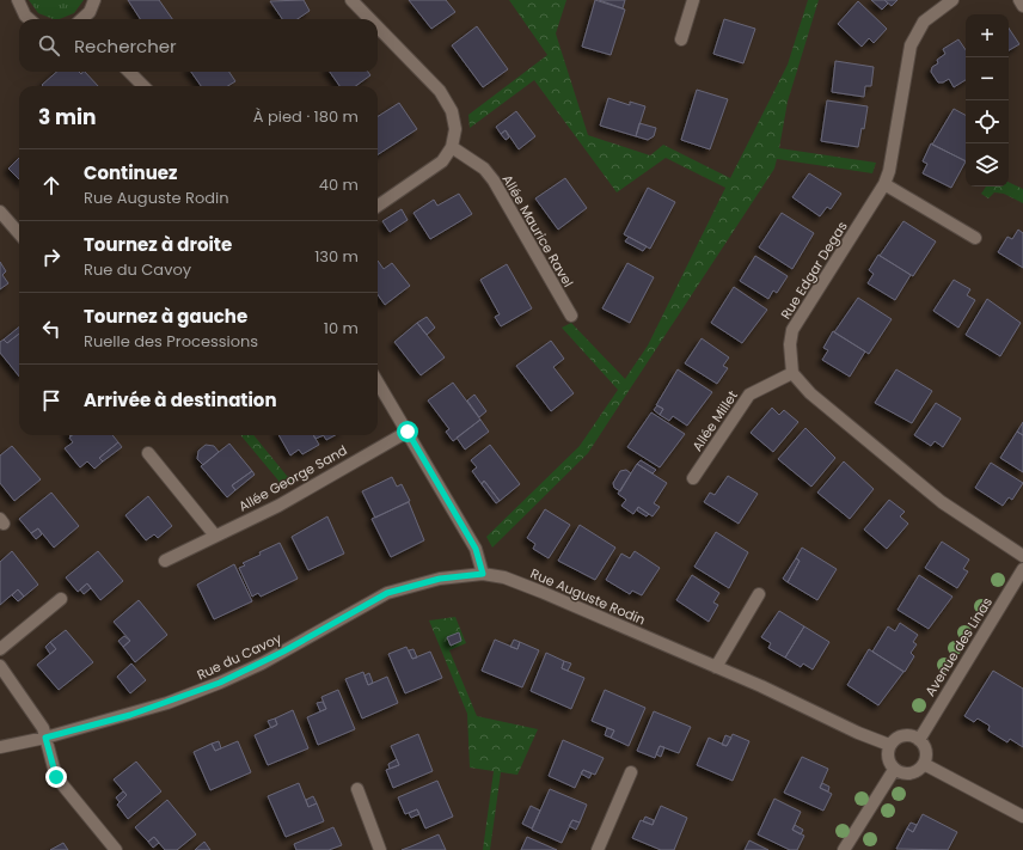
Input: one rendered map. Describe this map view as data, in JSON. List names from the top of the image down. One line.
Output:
{"streets":{"street":["Allée Maurice Ravel","Rue Edgar Degas","Allée Millet","Allée George Sand","Rue Auguste Rodin","Avenue des Linas","Rue du Cavoy"]},"crossings":[["Rue Edgar Degas","Allée Millet"],["Rue Auguste Rodin","Avenue des Linas"],["Rue Auguste Rodin","Rue du Cavoy"]],"page":{"map_buttons":["+","−"],"search":"Rechercher","heading":["3 min","À pied · 180 m"],"list":[["Continuez","Rue Auguste Rodin","40 m"],["Tournez à droite","Rue du Cavoy","130 m"],["Tournez à gauche","Ruelle des Processions","10 m"],"Arrivée à destination"]}}
